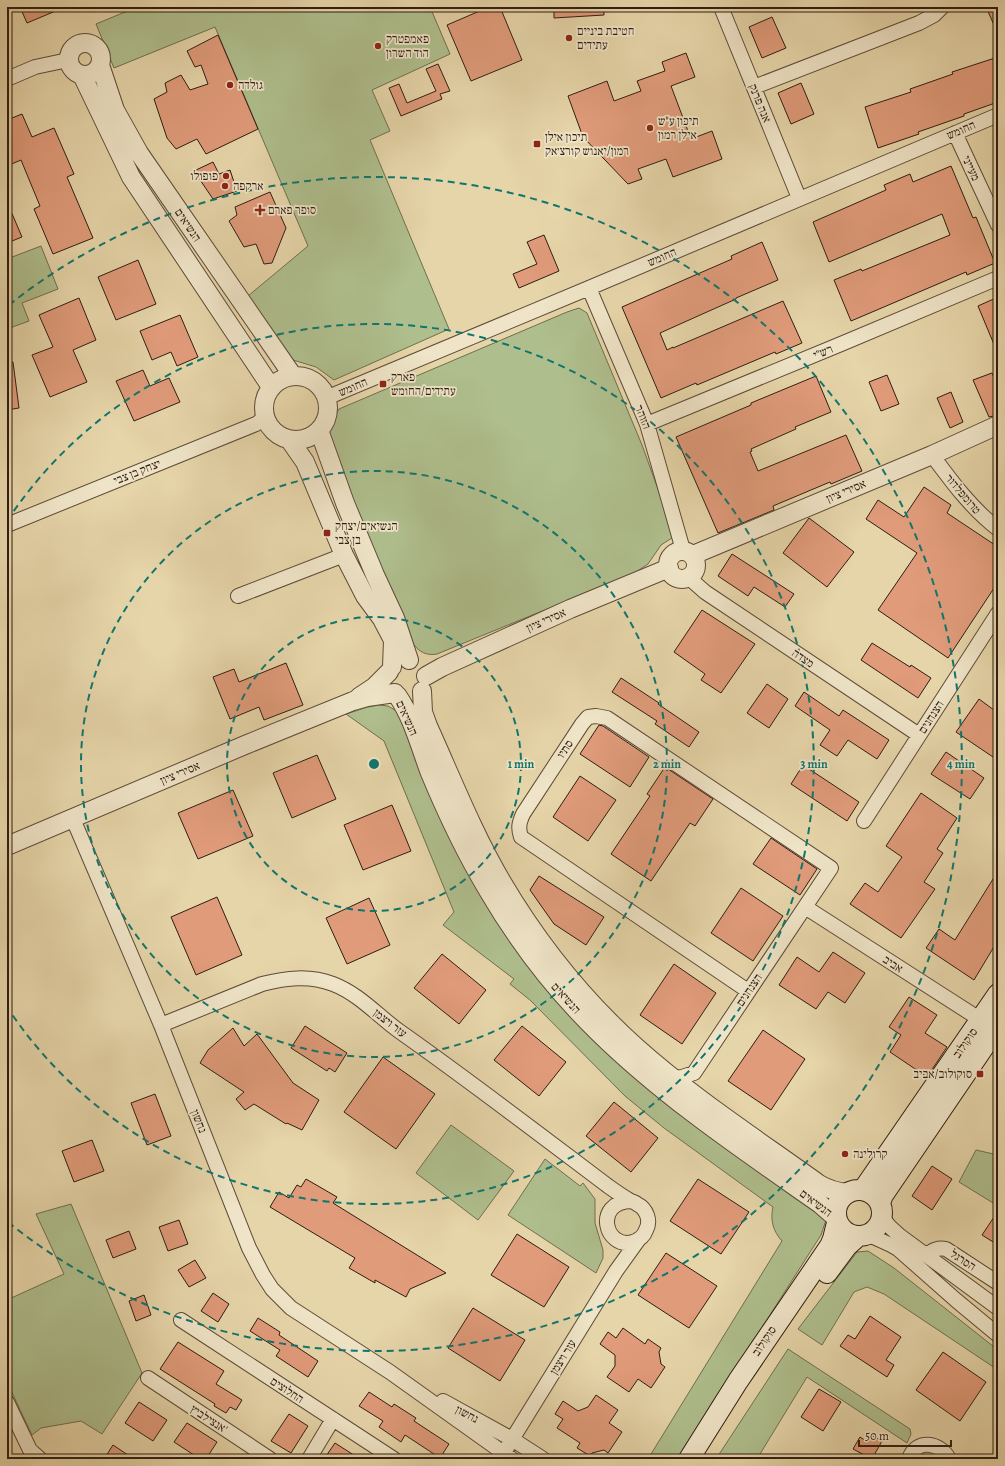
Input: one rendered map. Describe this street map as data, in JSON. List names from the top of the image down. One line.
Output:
{"streets":{"main road":["סוקולוב"],"street":["אנה פרנק","החומש","מעייני","הנשיאים","רש\"י","הזוהר","יצחק בן צבי","אסירי ציון","טרומפלדור","מצדה","הצנחנים","סתיו","אביב","עזר ויצמן","נחשון","הסרגל","החלוצים","אנצילביץ'"]},"crossings":[["אנה פרנק","החומש"],["החומש","מעייני"],["החומש","הנשיאים"],["החומש","הזוהר"],["החומש","יצחק בן צבי"],["הנשיאים","יצחק בן צבי"],["הנשיאים","אסירי ציון"],["הנשיאים","סוקולוב"],["רש\"י","הזוהר"],["הזוהר","אסירי ציון"],["הזוהר","מצדה"],["אסירי ציון","טרומפלדור"],["אסירי ציון","מצדה"],["אסירי ציון","נחשון"],["מצדה","הצנחנים"],["הצנחנים","סתיו"],["הצנחנים","אביב"],["אביב","סוקולוב"],["עזר ויצמן","נחשון"]],"places":{"other":["חטיבת ביניים עתידים","פאמפטרק הוד השרון","גולדה","תיכון ע\"ש אילן רמון","פופולו","ארקפה","קרולינה"],"transit":["תיכון אילן רמון/יאנוש קורצ׳אק","פארק עתידים/החומש","הנשיאים/יצחק בן צבי","סוקולוב/אביב"],"health":["סופר פארם"]},"scale_bar":"50 m","rings":["1 min","2 min","3 min","4 min"]}
